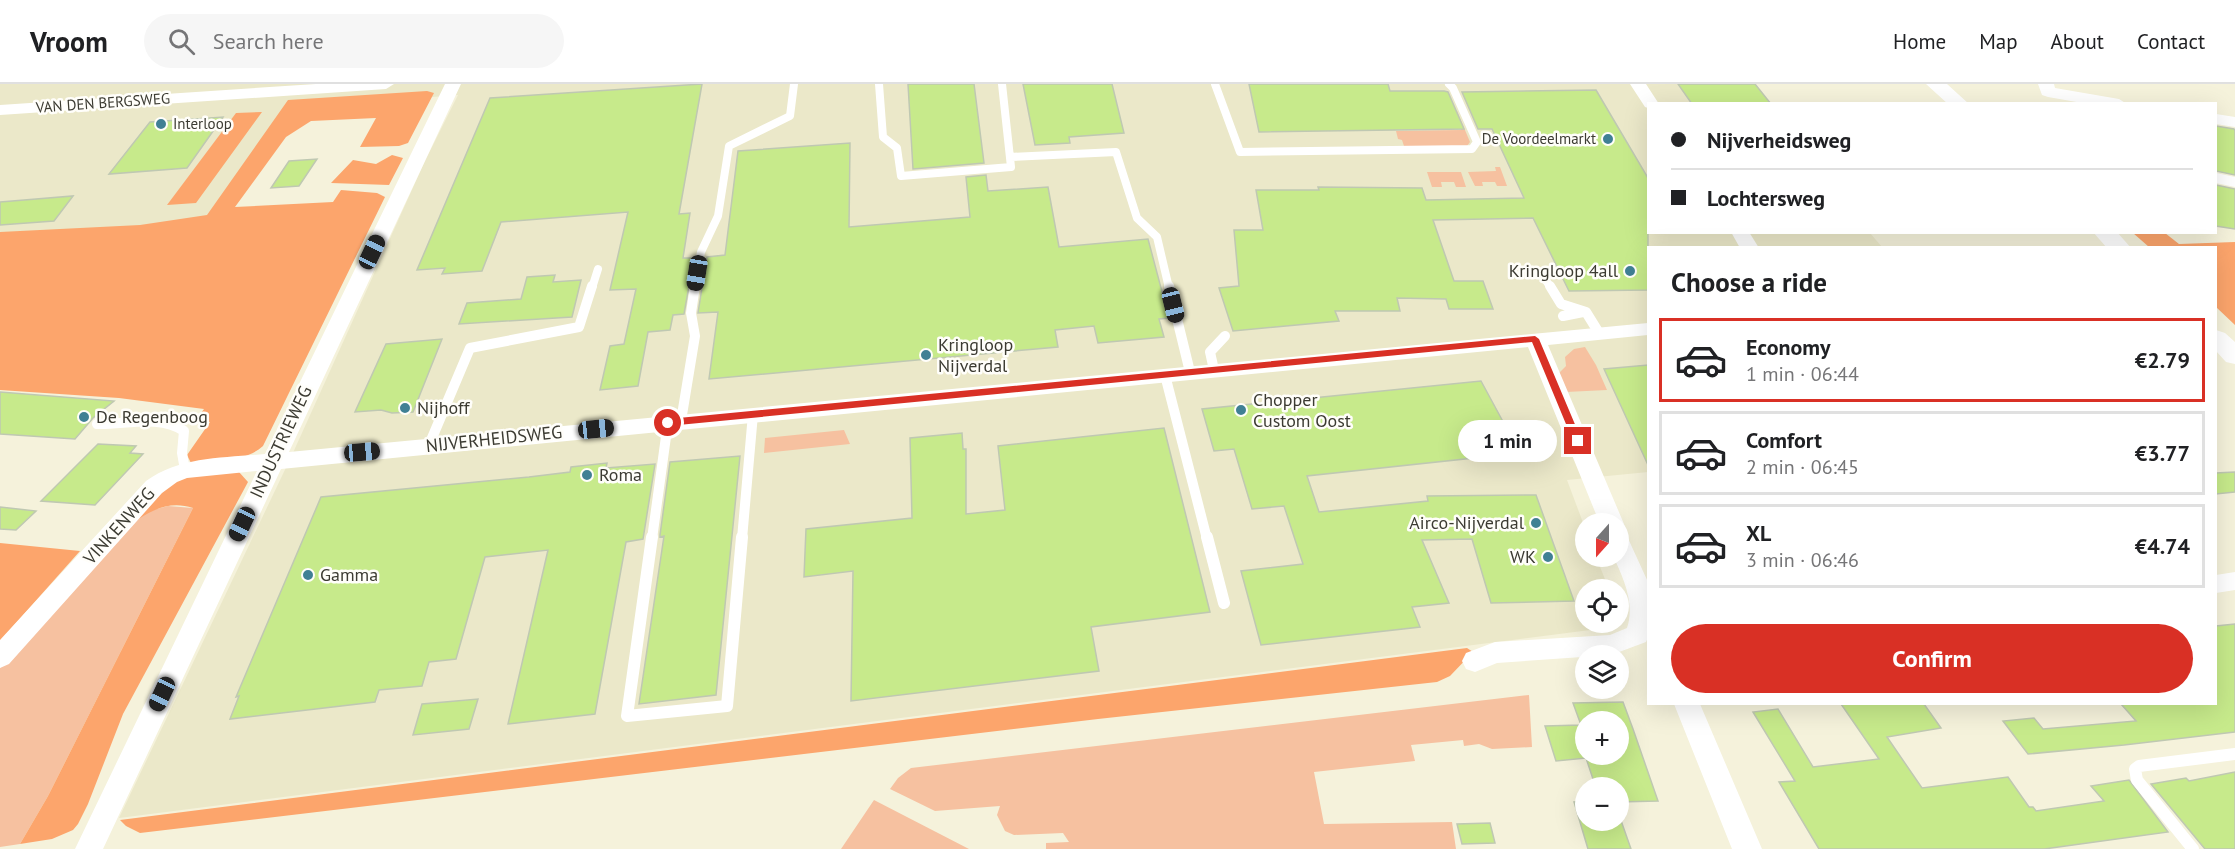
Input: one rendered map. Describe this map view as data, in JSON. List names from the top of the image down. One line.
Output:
{"streets":{"street":["VAN DEN BERGSWEG","NIJVERHEIDSWEG","INDUSTRIEWEG","VINKENWEG"]},"crossings":[["NIJVERHEIDSWEG","INDUSTRIEWEG"],["NIJVERHEIDSWEG","VINKENWEG"],["INDUSTRIEWEG","VINKENWEG"]],"places":["Interloop","De Voordeelmarkt","Kringloop 4all","Kringloop Nijverdal","Nijhoff","Chopper Custom Oost","De Regenboog","Roma","Airco-Nijverdal","WK","Gamma"],"north":"bottom","page":{"header":"Vroom","search":"Search here","nav":["Home","Map","About","Contact"],"banner":["Nijverheidsweg","Lochtersweg"],"heading":"Choose a ride","list":[{"name":"Economy","note":"1 min · 06:44","value":"€2.79"},{"name":"Comfort","note":"2 min · 06:45","value":"€3.77"},{"name":"XL","note":"3 min · 06:46","value":"€4.74"}],"bubble":"1 min","map_buttons":["+","−"],"buttons":"Confirm"}}
